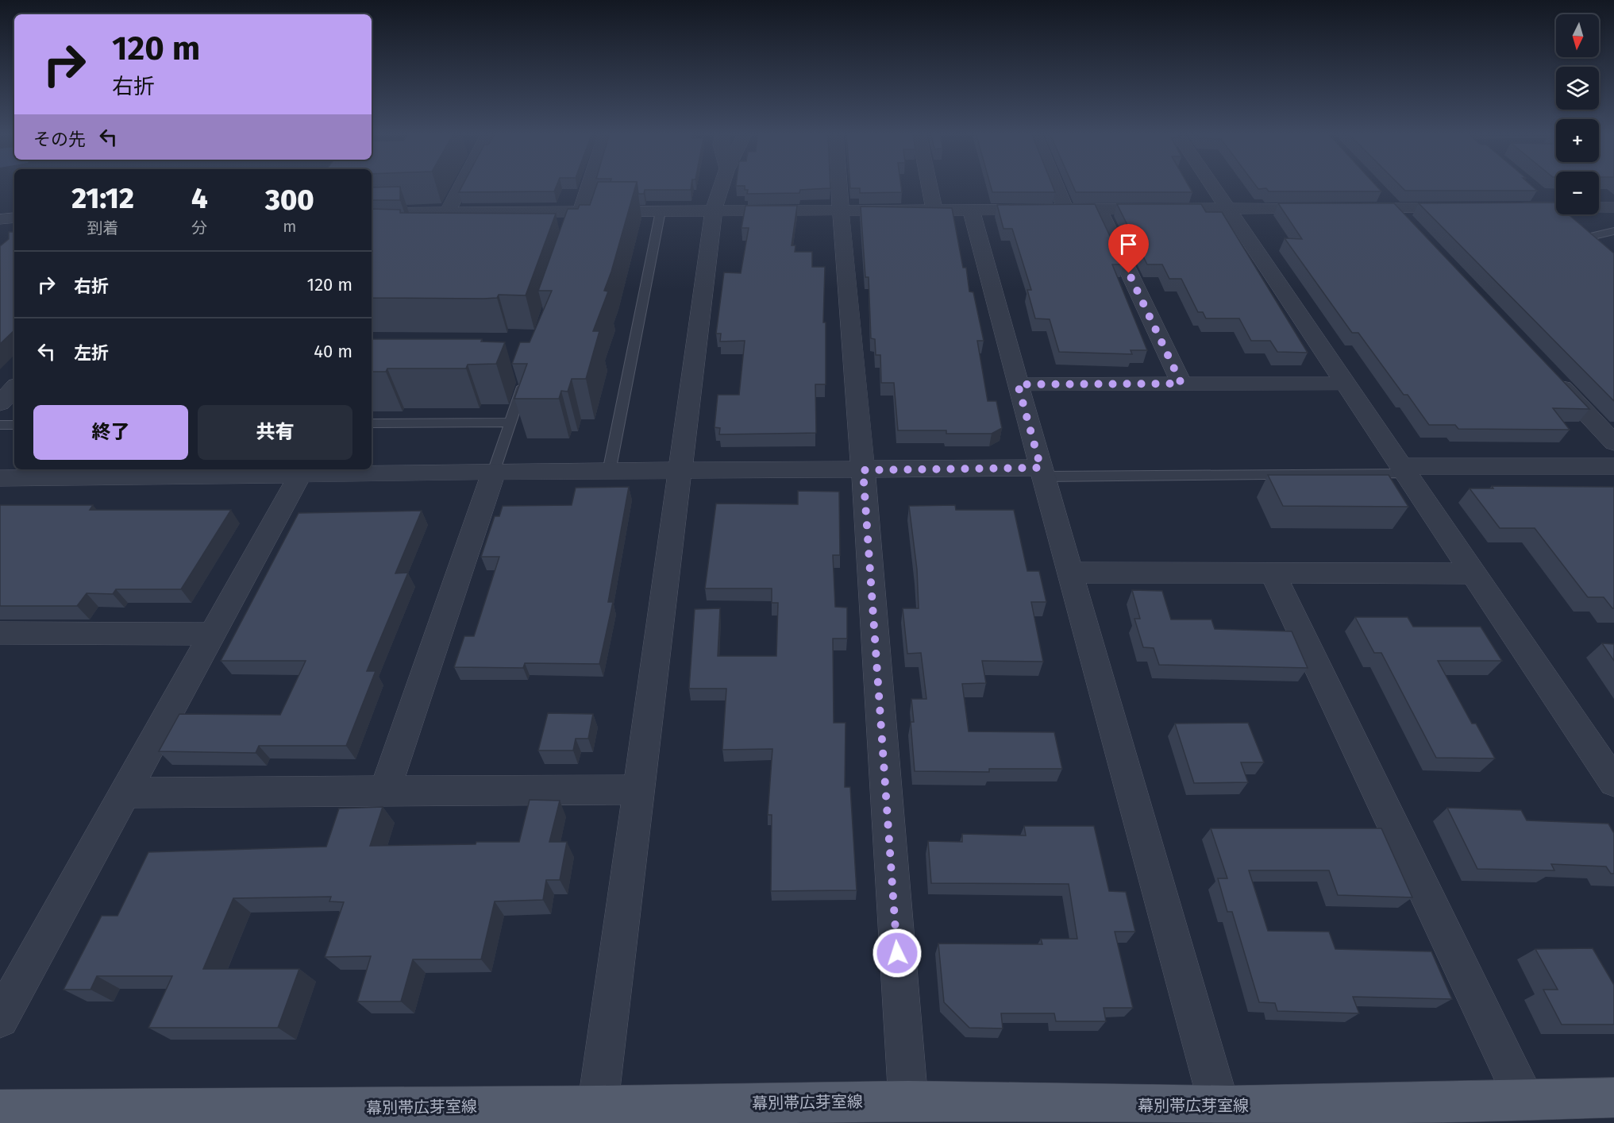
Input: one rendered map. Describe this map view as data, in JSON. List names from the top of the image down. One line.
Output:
{"streets":{"main road":["幕別帯広芽室線"]},"north":"bottom","page":{"map_buttons":["+","−"],"turn":["120 m","右折"],"then":"その先","eta":["21:12","到着","4","分","300","m"],"list":[{"name":"右折","value":"120 m"},{"name":"左折","value":"40 m"}],"buttons":["終了","共有"]}}
